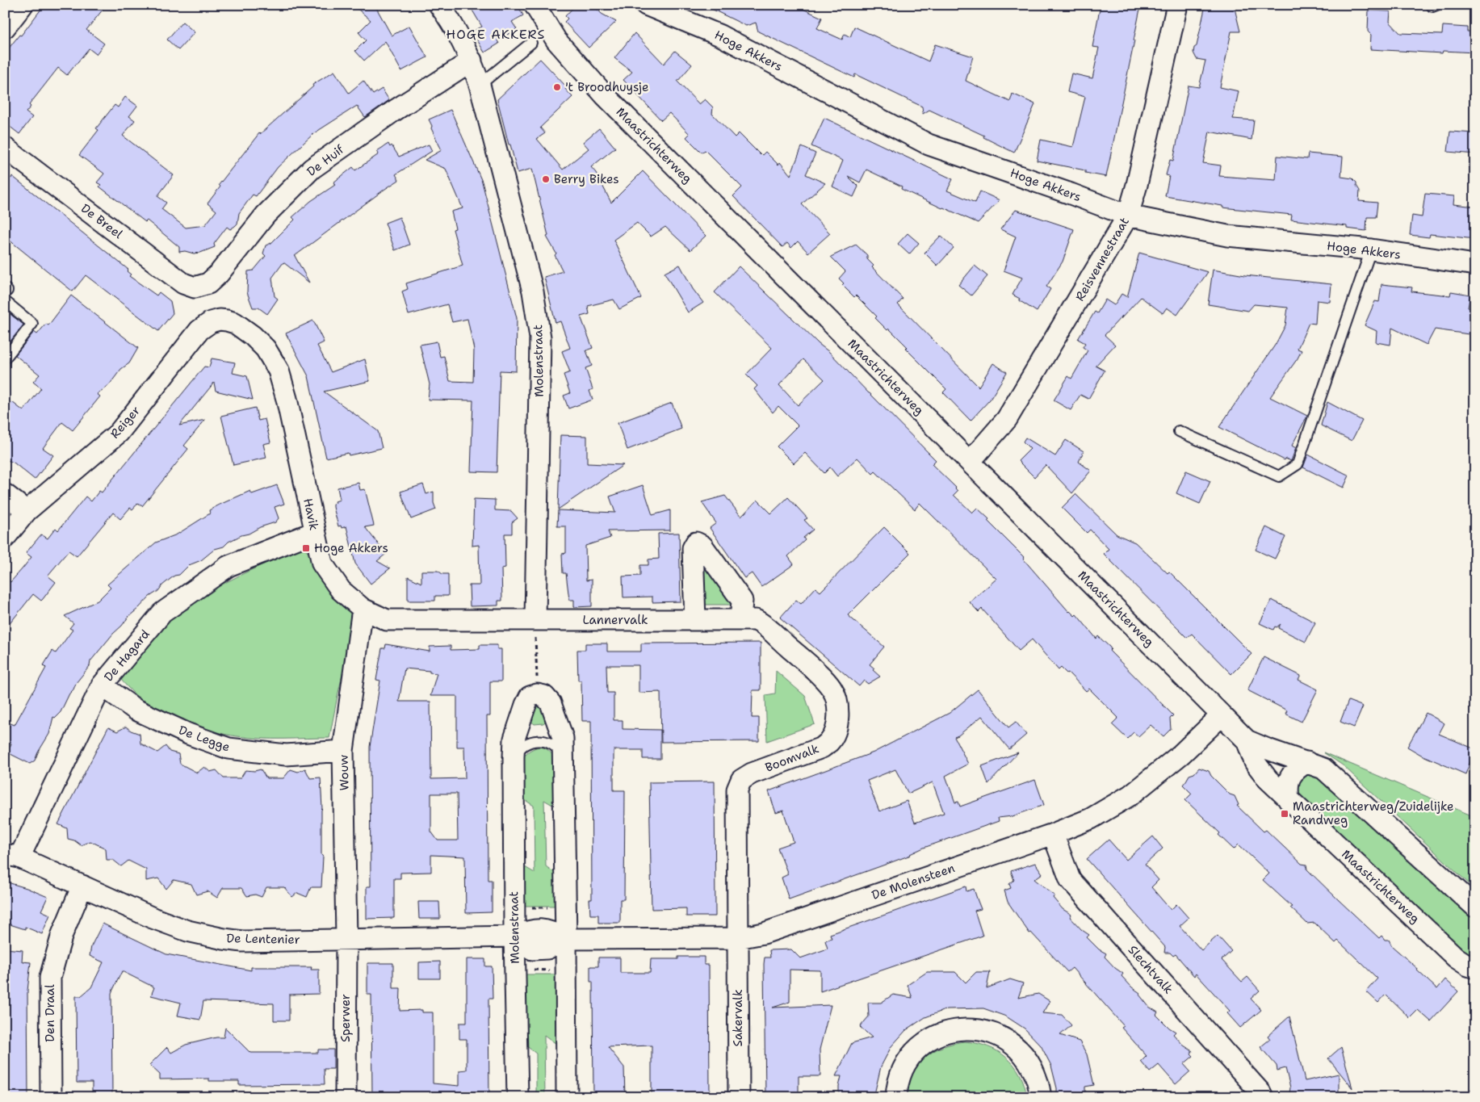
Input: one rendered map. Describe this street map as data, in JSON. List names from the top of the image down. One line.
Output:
{"streets":{"street":["Hoge Akkers","Maastrichterweg","De Huif","De Breel","Reisvennestraat","Molenstraat","Reiger","Havik","Lannervalk","De Hagard","De Legge","Boomvalk","Wouw","De Molensteen","De Lentenier","Slechtvalk","Den Draal","Sperwer","Sakervalk"]},"crossings":[["Hoge Akkers","Reisvennestraat"],["Maastrichterweg","Reisvennestraat"],["Maastrichterweg","De Molensteen"],["De Huif","De Breel"],["De Huif","Molenstraat"],["Molenstraat","Havik"],["Molenstraat","Lannervalk"],["Molenstraat","De Lentenier"],["Reiger","Havik"],["Havik","Lannervalk"],["Havik","De Hagard"],["Havik","Wouw"],["Lannervalk","Boomvalk"],["De Hagard","De Legge"],["De Hagard","De Lentenier"],["De Legge","Wouw"],["Boomvalk","De Molensteen"],["Boomvalk","Sakervalk"],["Wouw","De Lentenier"],["Wouw","Sperwer"],["De Molensteen","De Lentenier"],["De Molensteen","Slechtvalk"],["De Molensteen","Sakervalk"],["De Lentenier","Den Draal"],["De Lentenier","Sperwer"]],"districts":["HOGE AKKERS"],"places":{"other":["'t Broodhuysje","Berry Bikes"],"transit":["Hoge Akkers","Maastrichterweg/Zuidelijke Randweg"]}}
